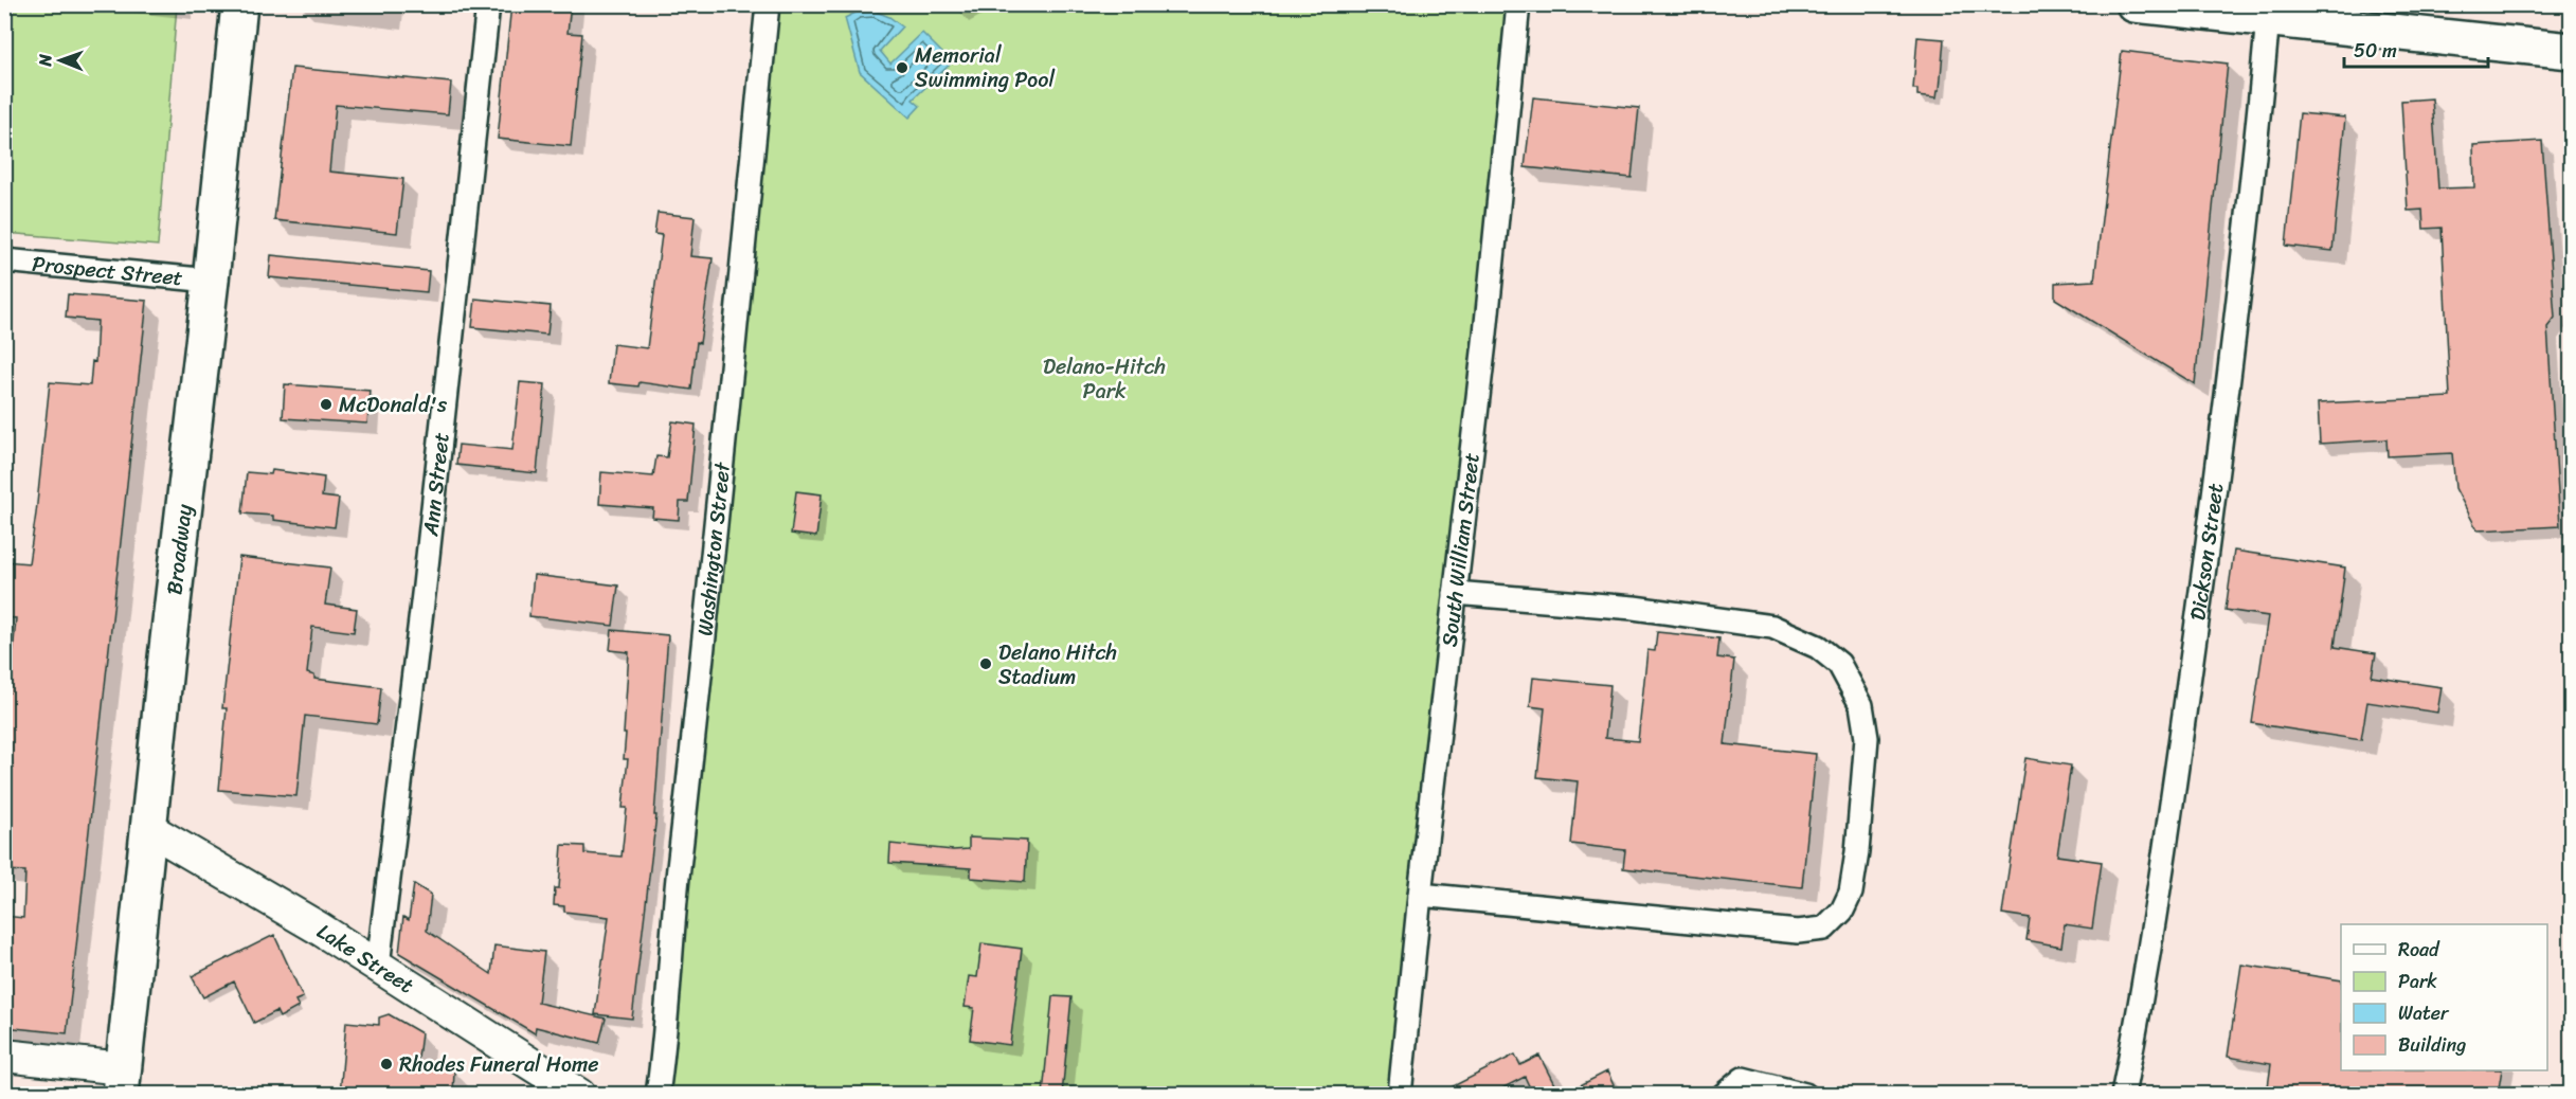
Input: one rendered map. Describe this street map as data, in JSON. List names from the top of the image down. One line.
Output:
{"streets":{"main road":["Broadway","Lake Street"],"street":["Prospect Street","Ann Street","Washington Street","South William Street","Dickson Street"]},"crossings":[["Prospect Street","Broadway"],["Ann Street","Lake Street"],["Broadway","Lake Street"]],"parks":["Delano-Hitch Park"],"places":["Memorial Swimming Pool","McDonald's","Delano Hitch Stadium","Rhodes Funeral Home"],"legend":["Road","Park","Water","Building"],"scale_bar":"50 m","north":"left"}
